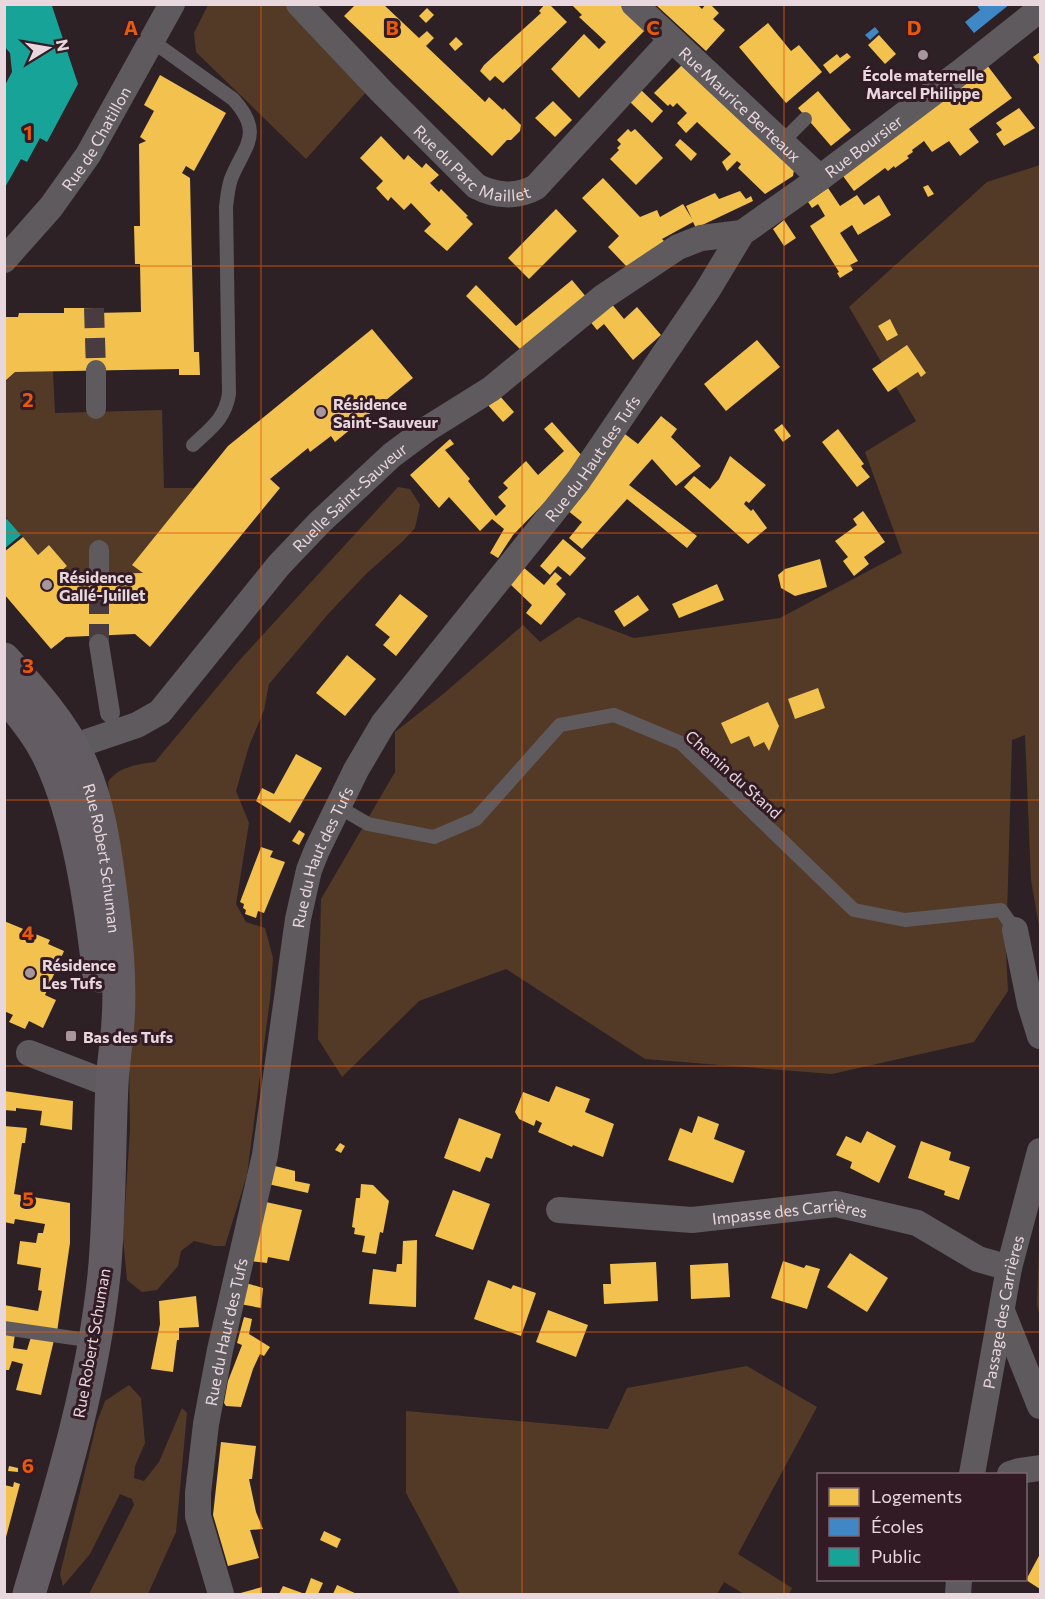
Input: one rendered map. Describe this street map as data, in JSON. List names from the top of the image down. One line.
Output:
{"streets":{"main road":["Rue Robert Schuman"],"street":["Rue Maurice Berteaux","Rue de Chatillon","Rue Boursier","Rue du Parc Maillet","Rue du Haut des Tufs","Ruelle Saint-Sauveur","Impasse des Carrières","Passage des Carrières"],"lane":["Chemin du Stand"]},"crossings":[["Rue Maurice Berteaux","Rue Boursier"],["Rue Maurice Berteaux","Rue du Parc Maillet"],["Rue Boursier","Rue du Haut des Tufs"],["Rue Boursier","Ruelle Saint-Sauveur"],["Rue du Haut des Tufs","Ruelle Saint-Sauveur"],["Rue du Haut des Tufs","Chemin du Stand"],["Ruelle Saint-Sauveur","Rue Robert Schuman"],["Impasse des Carrières","Passage des Carrières"]],"places":{"other":["École maternelle Marcel Philippe","Résidence Saint-Sauveur","Résidence Gallé-Juillet","Résidence Les Tufs"],"transit":["Bas des Tufs"]},"legend":["Logements","Écoles","Public"],"north":"right","grid":{"columns":["A","B","C","D"],"rows":["1","2","3","4","5","6"]}}
